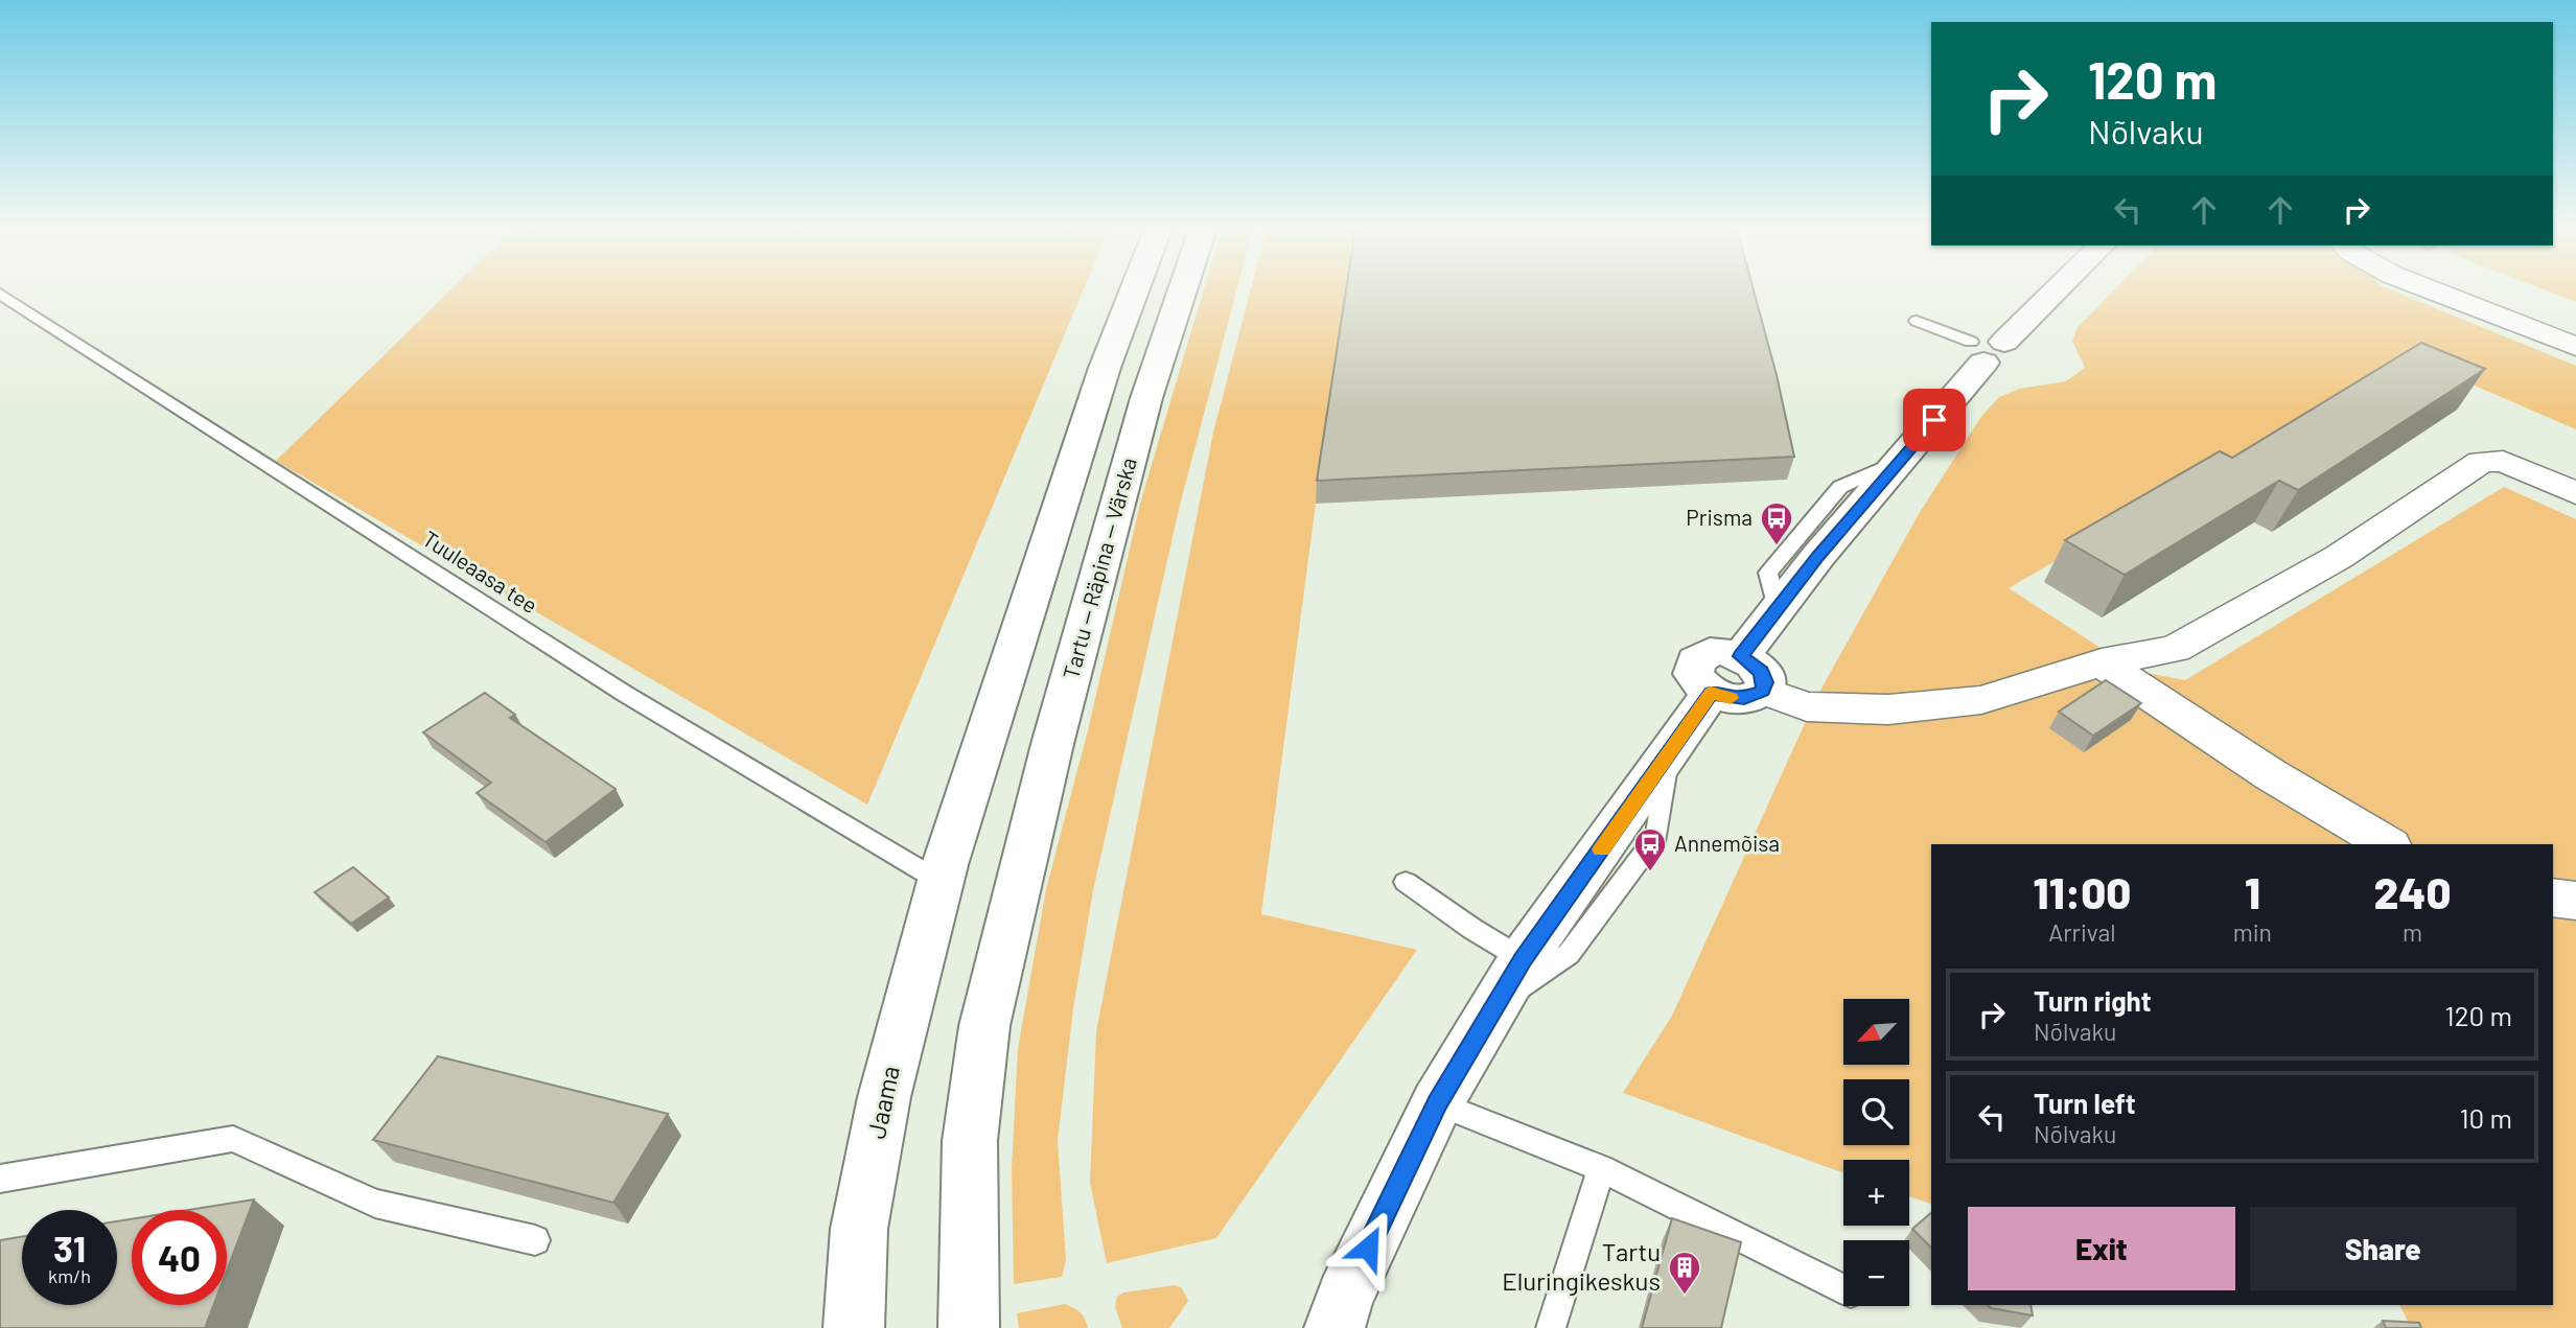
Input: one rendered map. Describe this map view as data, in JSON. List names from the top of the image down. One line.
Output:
{"streets":{"main road":["Tartu — Räpina — Värska","Jaama"],"lane":["Tuuleaasa tee"]},"crossings":[["Tuuleaasa tee","Jaama"]],"places":{"bus stop":["Prisma","Annemõisa"],"building":["Tartu Eluringikeskus"]},"north":"bottom left","page":{"turn":["120 m","Nõlvaku"],"eta":["11:00","Arrival","1","min","240","m"],"list":[{"name":"Turn right","note":"Nõlvaku","value":"120 m"},{"name":"Turn left","note":"Nõlvaku","value":"10 m"}],"map_buttons":["+","−"],"buttons":["Exit","Share"],"speed":"31 km/h","limit":"40"}}
